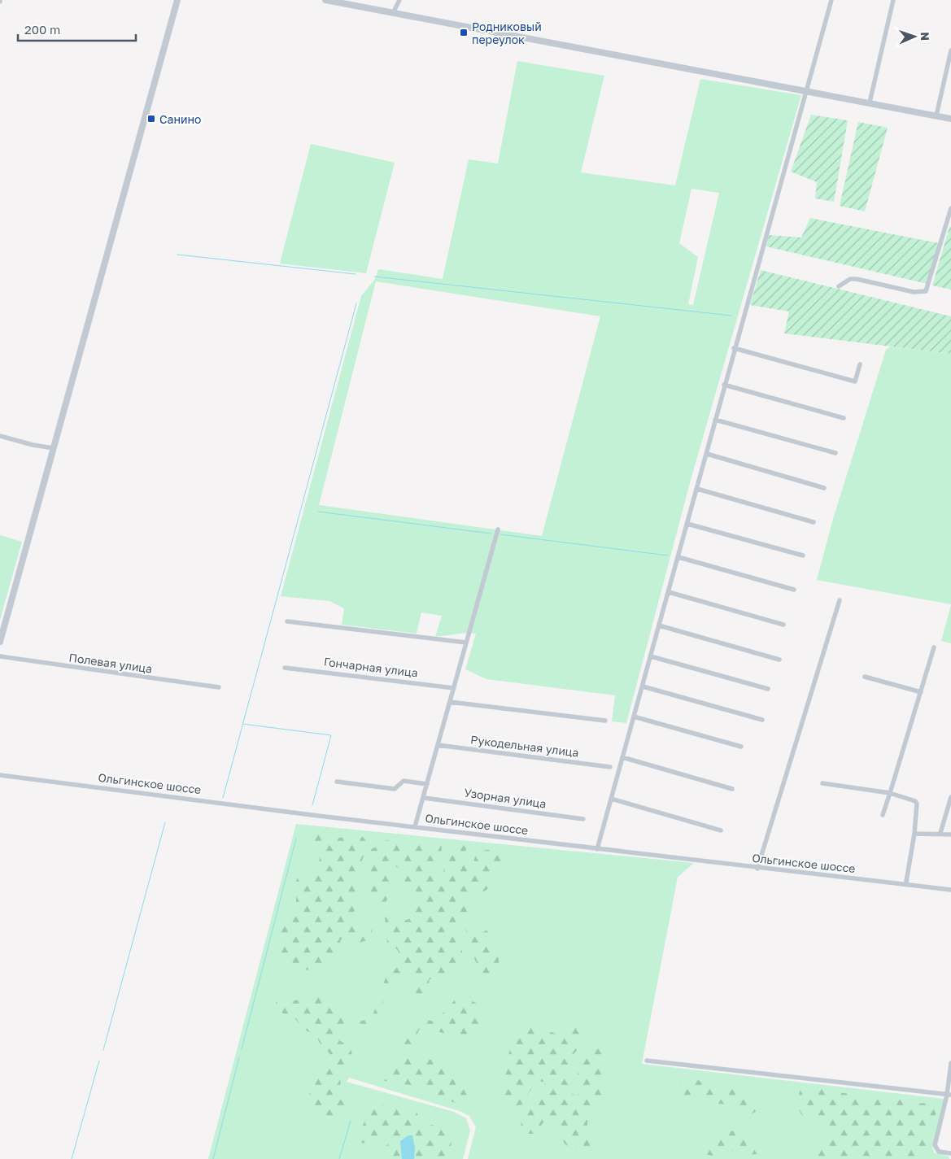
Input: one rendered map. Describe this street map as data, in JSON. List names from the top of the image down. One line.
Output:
{"streets":{"street":["Полевая улица","Гончарная улица","Рукодельная улица","Ольгинское шоссе","Узорная улица"]},"places":{"transit":["Родниковый переулок","Санино"]},"scale_bar":"200 m","north":"right"}
